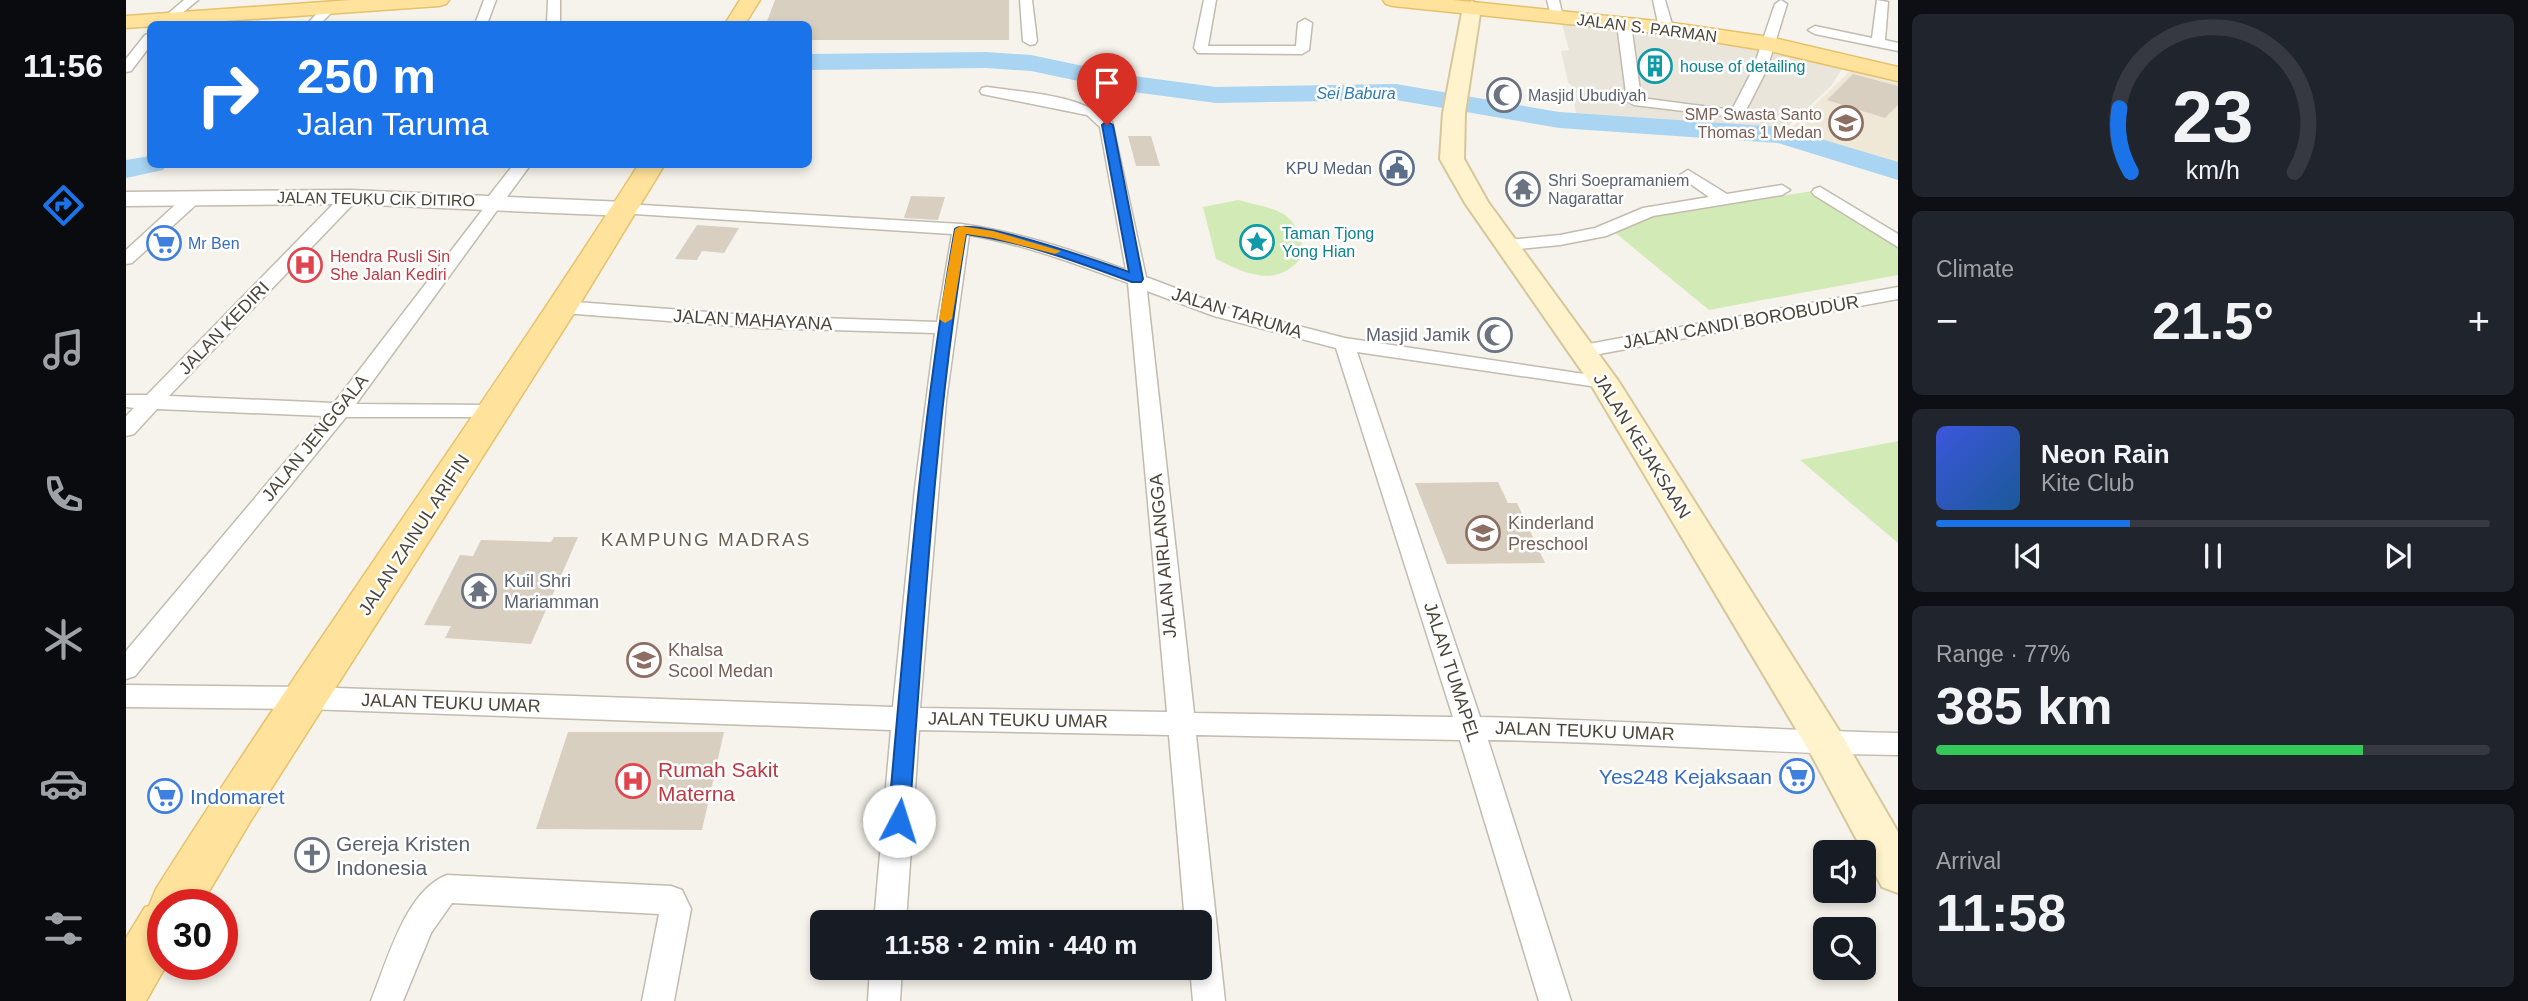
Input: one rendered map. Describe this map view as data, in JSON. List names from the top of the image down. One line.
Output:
{"streets":{"main road":["JALAN S. PARMAN","JALAN KEJAKSAAN","JALAN ZAINUL ARIFIN"],"street":["JALAN TEUKU CIK DITIRO","JALAN TARUMA","JALAN MAHAYANA","JALAN CANDI BOROBUDUR","JALAN KEDIRI","JALAN JENGGALA","JALAN AIRLANGGA","JALAN TUMAPEL","JALAN TEUKU UMAR"]},"crossings":[["JALAN S. PARMAN","JALAN KEJAKSAAN"],["JALAN TEUKU CIK DITIRO","JALAN TARUMA"],["JALAN TEUKU CIK DITIRO","JALAN KEDIRI"],["JALAN TEUKU CIK DITIRO","JALAN JENGGALA"],["JALAN TEUKU CIK DITIRO","JALAN ZAINUL ARIFIN"],["JALAN TARUMA","JALAN KEJAKSAAN"],["JALAN TARUMA","JALAN ZAINUL ARIFIN"],["JALAN TARUMA","JALAN AIRLANGGA"],["JALAN TARUMA","JALAN TUMAPEL"],["JALAN MAHAYANA","JALAN ZAINUL ARIFIN"],["JALAN CANDI BOROBUDUR","JALAN KEJAKSAAN"],["JALAN KEJAKSAAN","JALAN TEUKU UMAR"],["JALAN ZAINUL ARIFIN","JALAN TEUKU UMAR"],["JALAN AIRLANGGA","JALAN TEUKU UMAR"],["JALAN TUMAPEL","JALAN TEUKU UMAR"]],"districts":["KAMPUNG MADRAS"],"water":["Sei Babura"],"places":{"building":["house of detailing"],"mosque":["Masjid Ubudiyah","Masjid Jamik"],"school or university":["SMP Swasta Santo Thomas 1 Medan","Kinderland Preschool","Khalsa Scool Medan"],"public building":["KPU Medan"],"temple":["Shri Soepramaniem Nagarattar","Kuil Shri Mariamman"],"place":["Taman Tjong Yong Hian"],"supermarket":["Mr Ben","Yes248 Kejaksaan","Indomaret"],"hospital":["Hendra Rusli Sin She Jalan Kediri","Rumah Sakit Materna"],"church":["Gereja Kristen Indonesia"]},"page":{"tabs":"11:56","turn":["250 m","Jalan Taruma"],"tile":["Climate",["Range · 77%","385 km"],["Arrival","11:58"]],"heat":["−","21.5°","+"],"song":["Neon Rain","Kite Club"],"limit":"30","trip":"11:58 · 2 min · 440 m","gauge":["23","km/h"]}}
